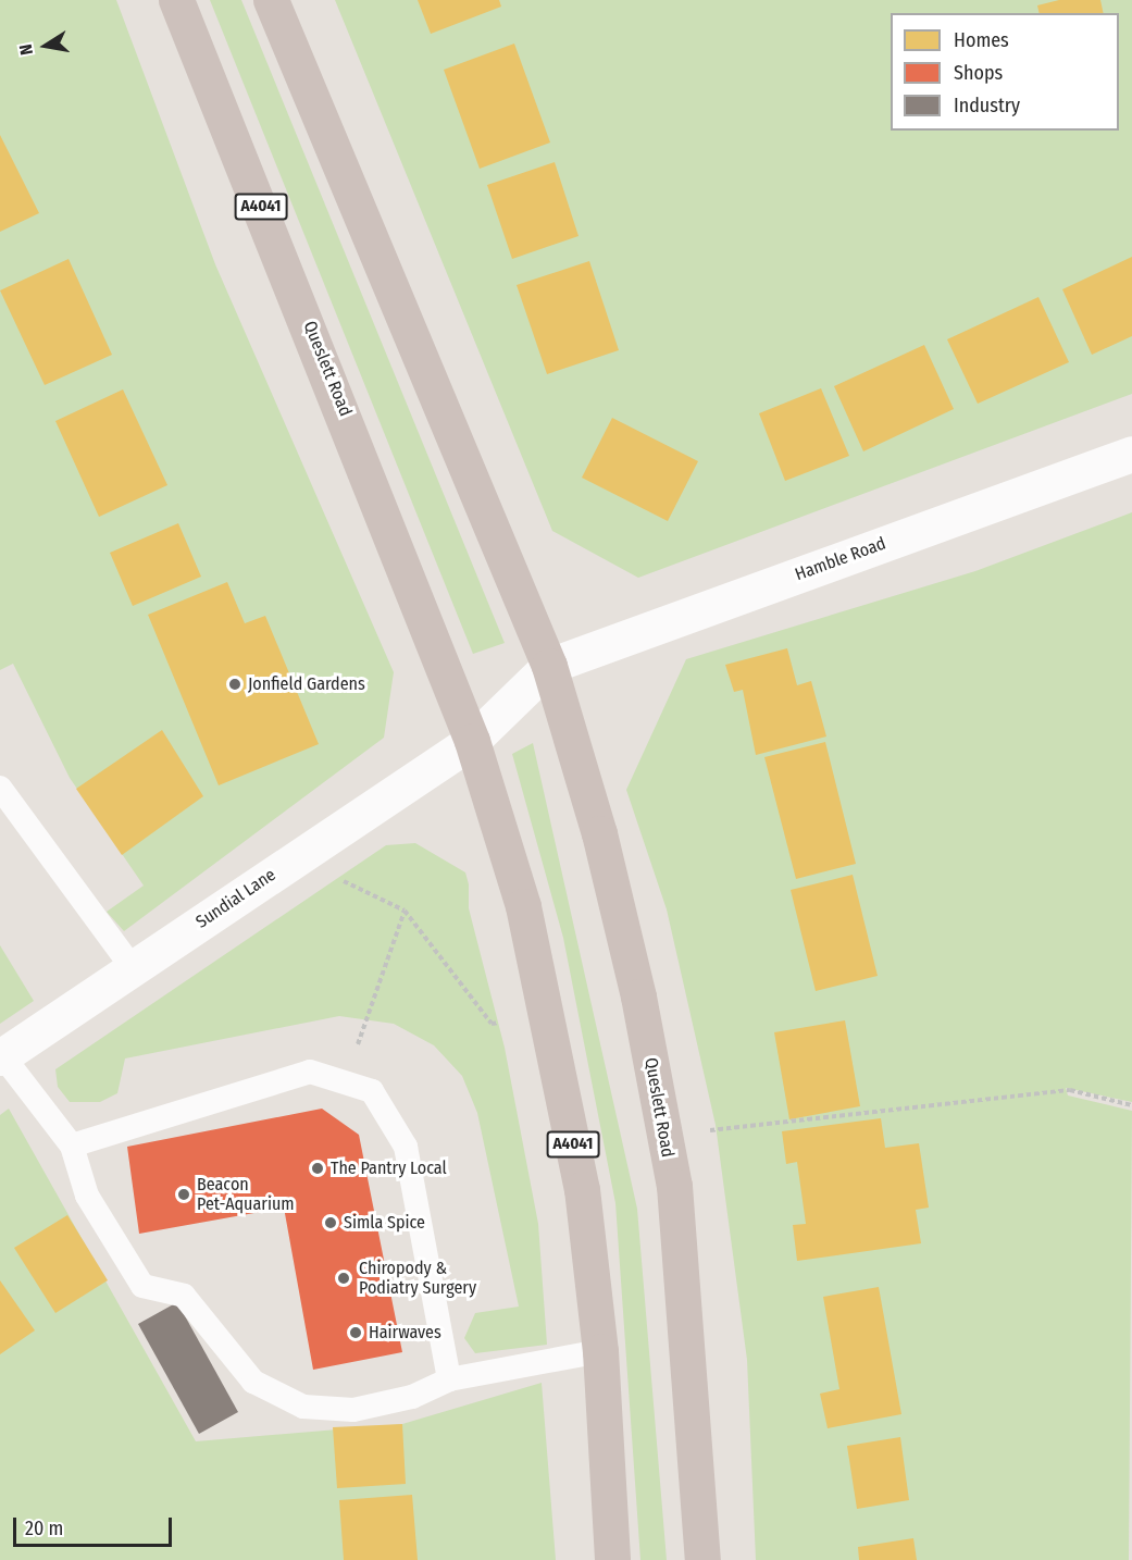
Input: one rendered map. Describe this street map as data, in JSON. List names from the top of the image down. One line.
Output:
{"streets":{"highway":["A4041","Queslett Road"],"street":["Hamble Road","Sundial Lane"]},"crossings":[["Queslett Road","Hamble Road"],["Queslett Road","Sundial Lane"]],"places":["Jonfield Gardens","The Pantry Local","Beacon Pet-Aquarium","Simla Spice","Chiropody & Podiatry Surgery","Hairwaves"],"legend":["Homes","Shops","Industry"],"scale_bar":"20 m","north":"left"}
